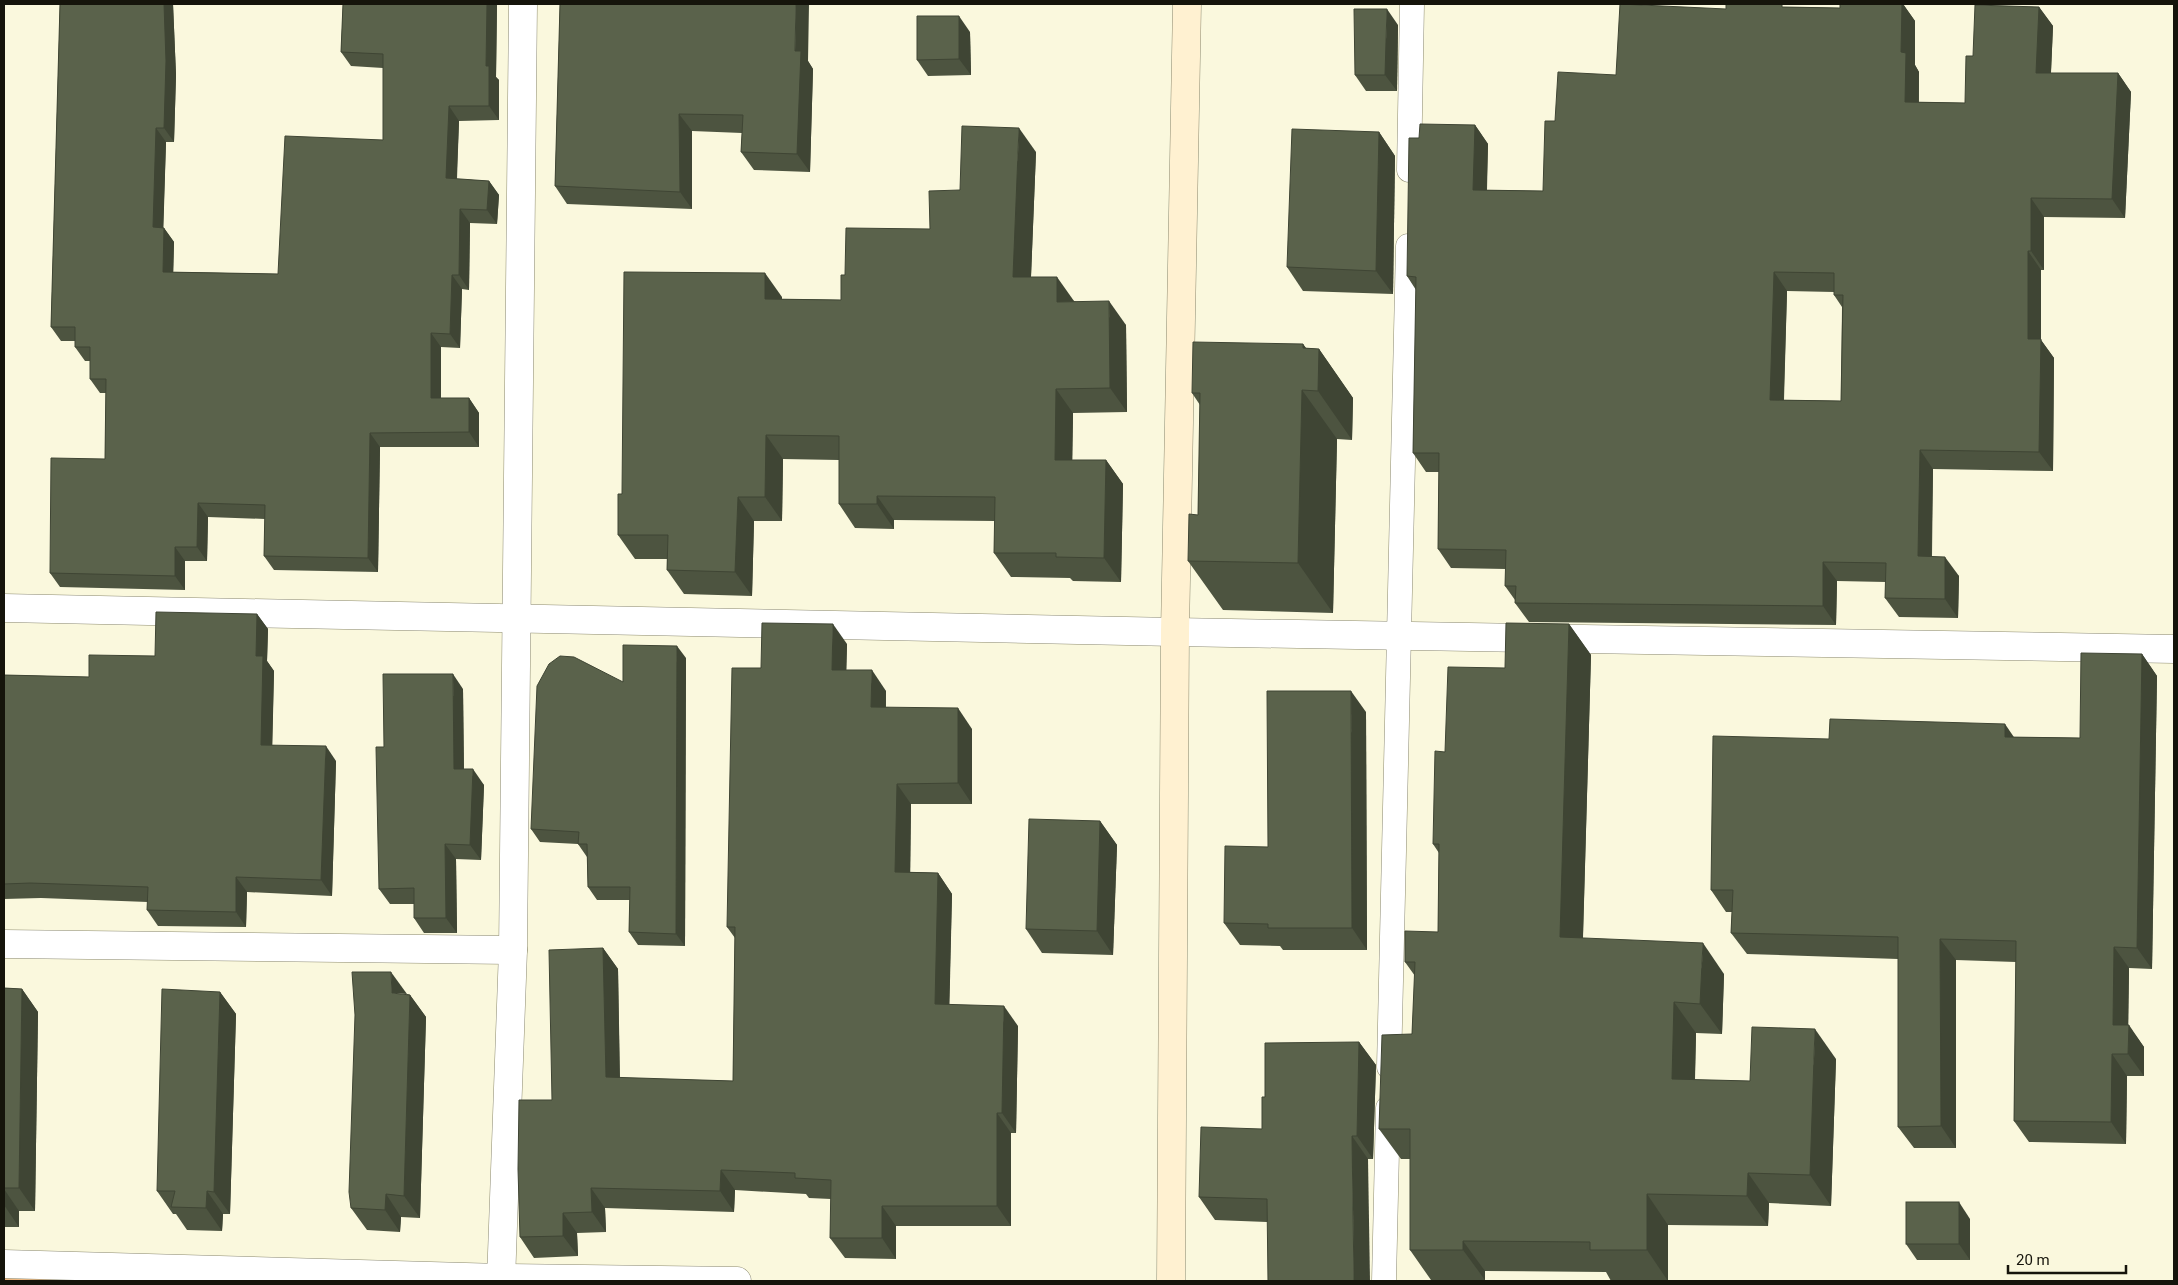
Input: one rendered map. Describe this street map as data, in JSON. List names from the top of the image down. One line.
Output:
{"scale_bar":"20 m"}
